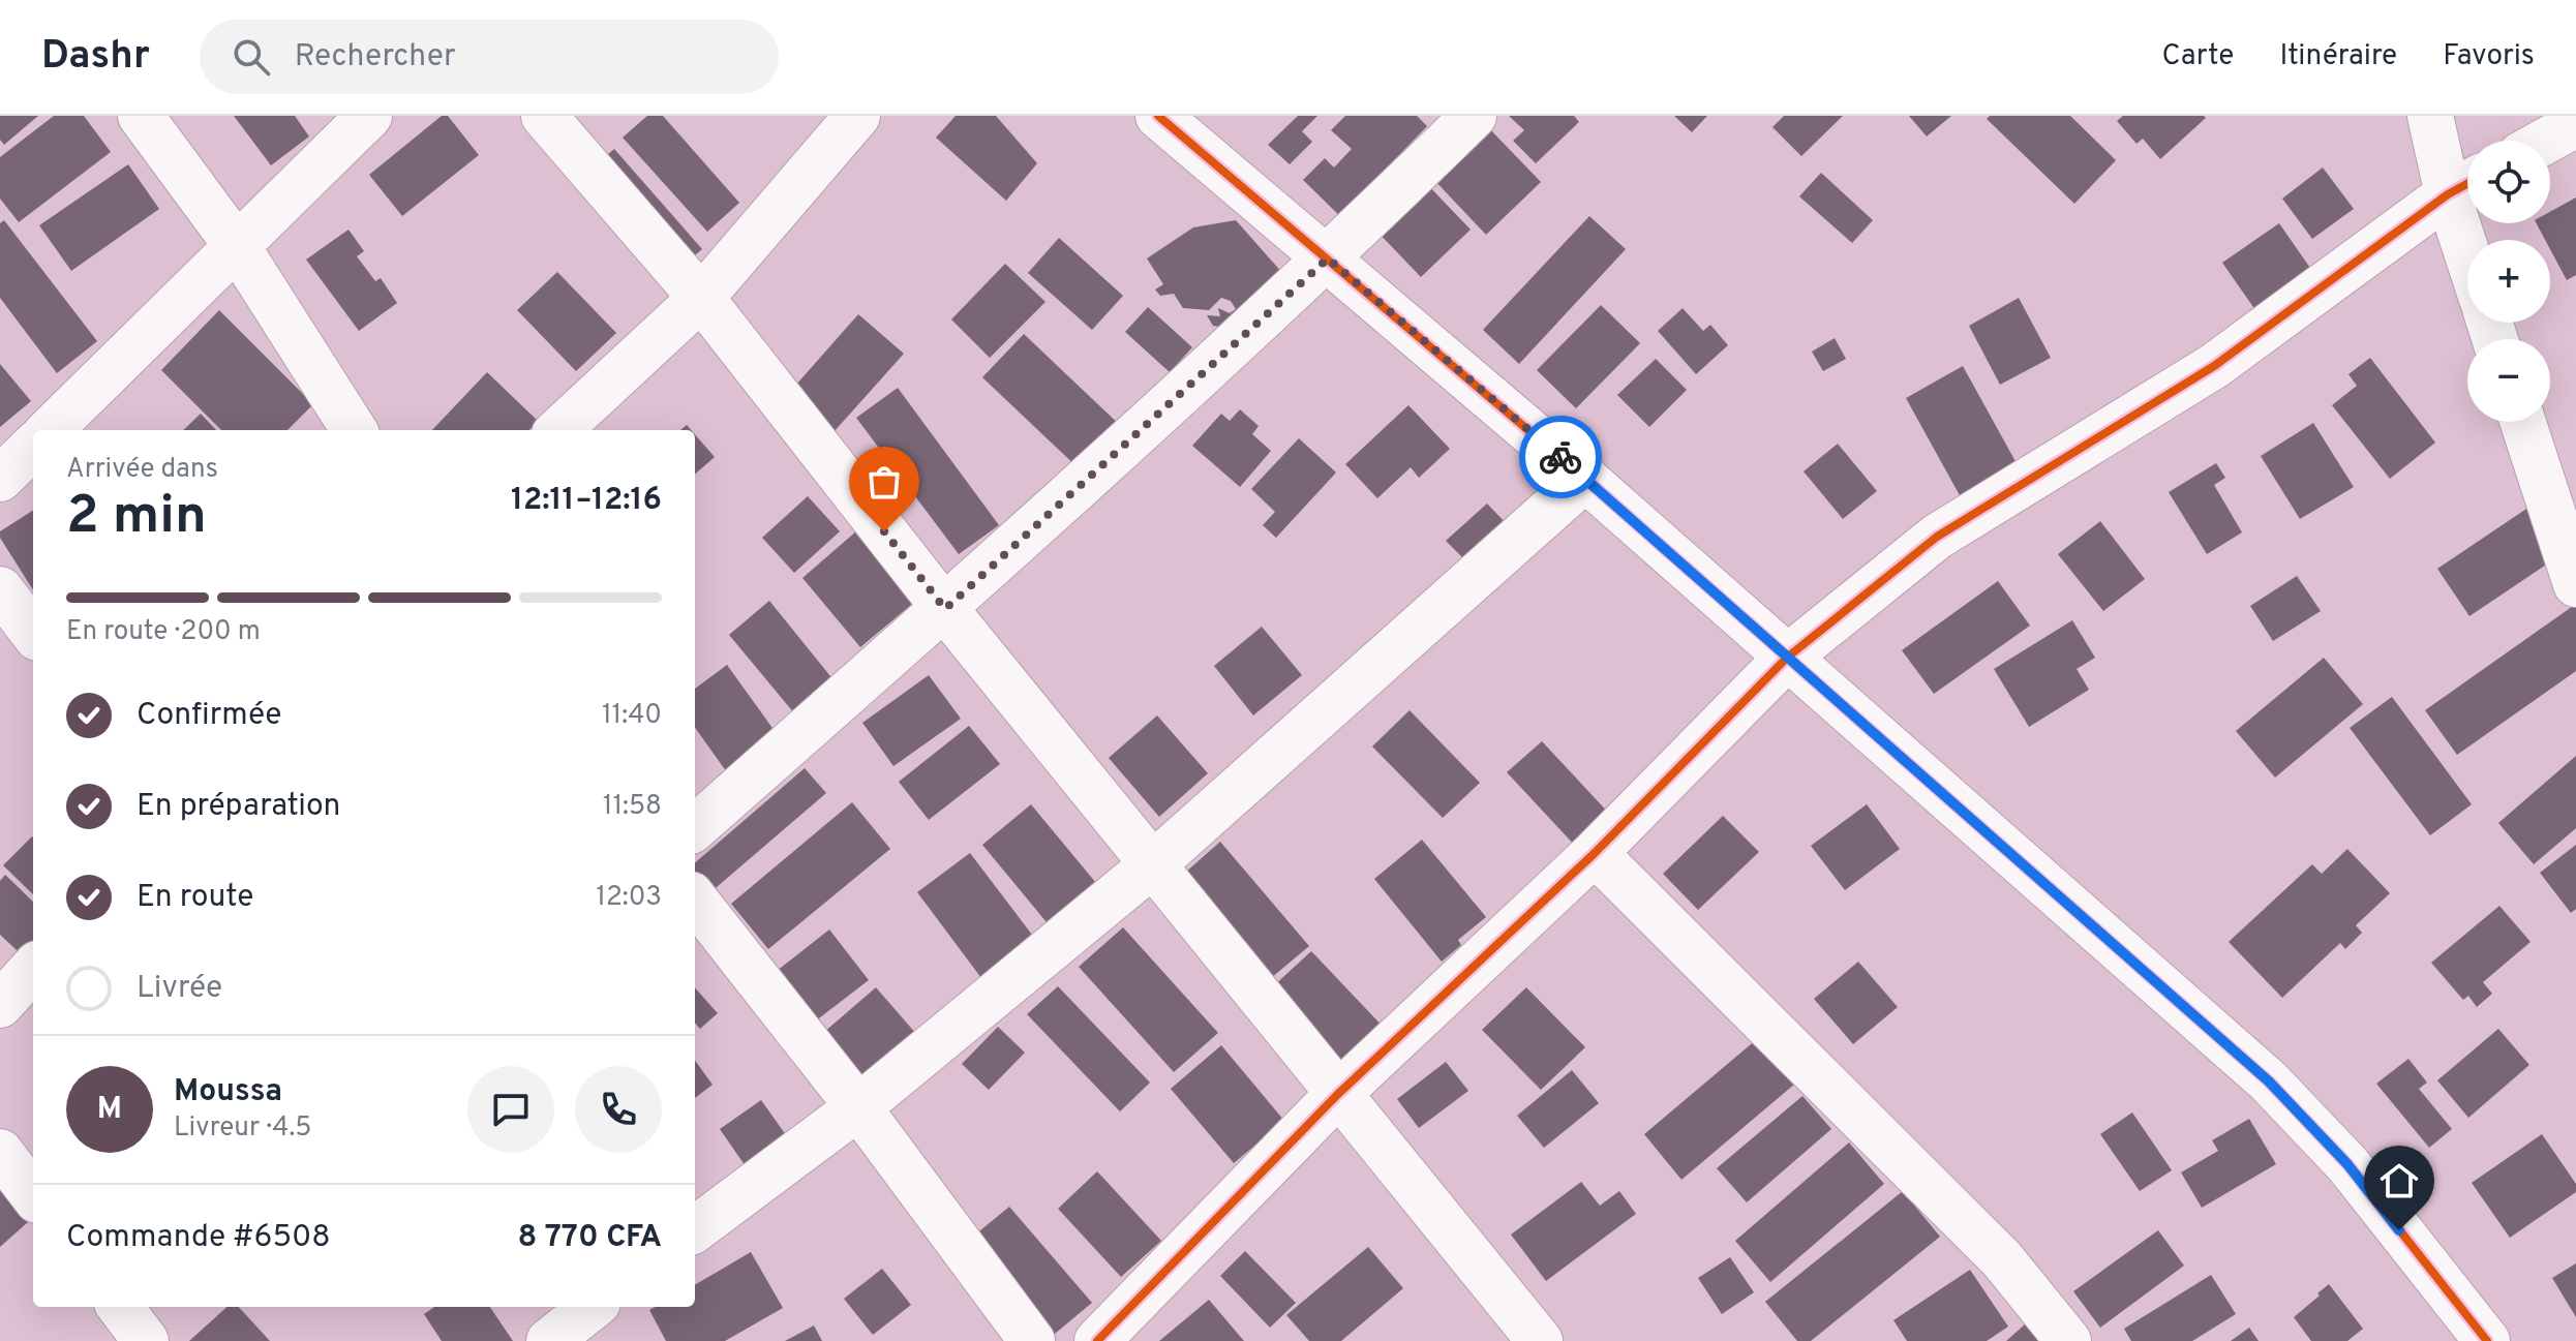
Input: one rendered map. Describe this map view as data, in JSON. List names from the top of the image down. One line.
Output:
{"page":{"header":"Dashr","search":"Rechercher","nav":["Carte","Itinéraire","Favoris"],"map_buttons":["+","−"],"heading":["2 min","Arrivée dans","12:11–12:16"],"panel":["Moussa","Livreur · 4.5","Commande #6508","8 770 CFA"],"bar":"En route · 200 m","list":[["Confirmée","11:40"],["En préparation","11:58"],["En route","12:03"],"Livrée"],"round":"M"}}
